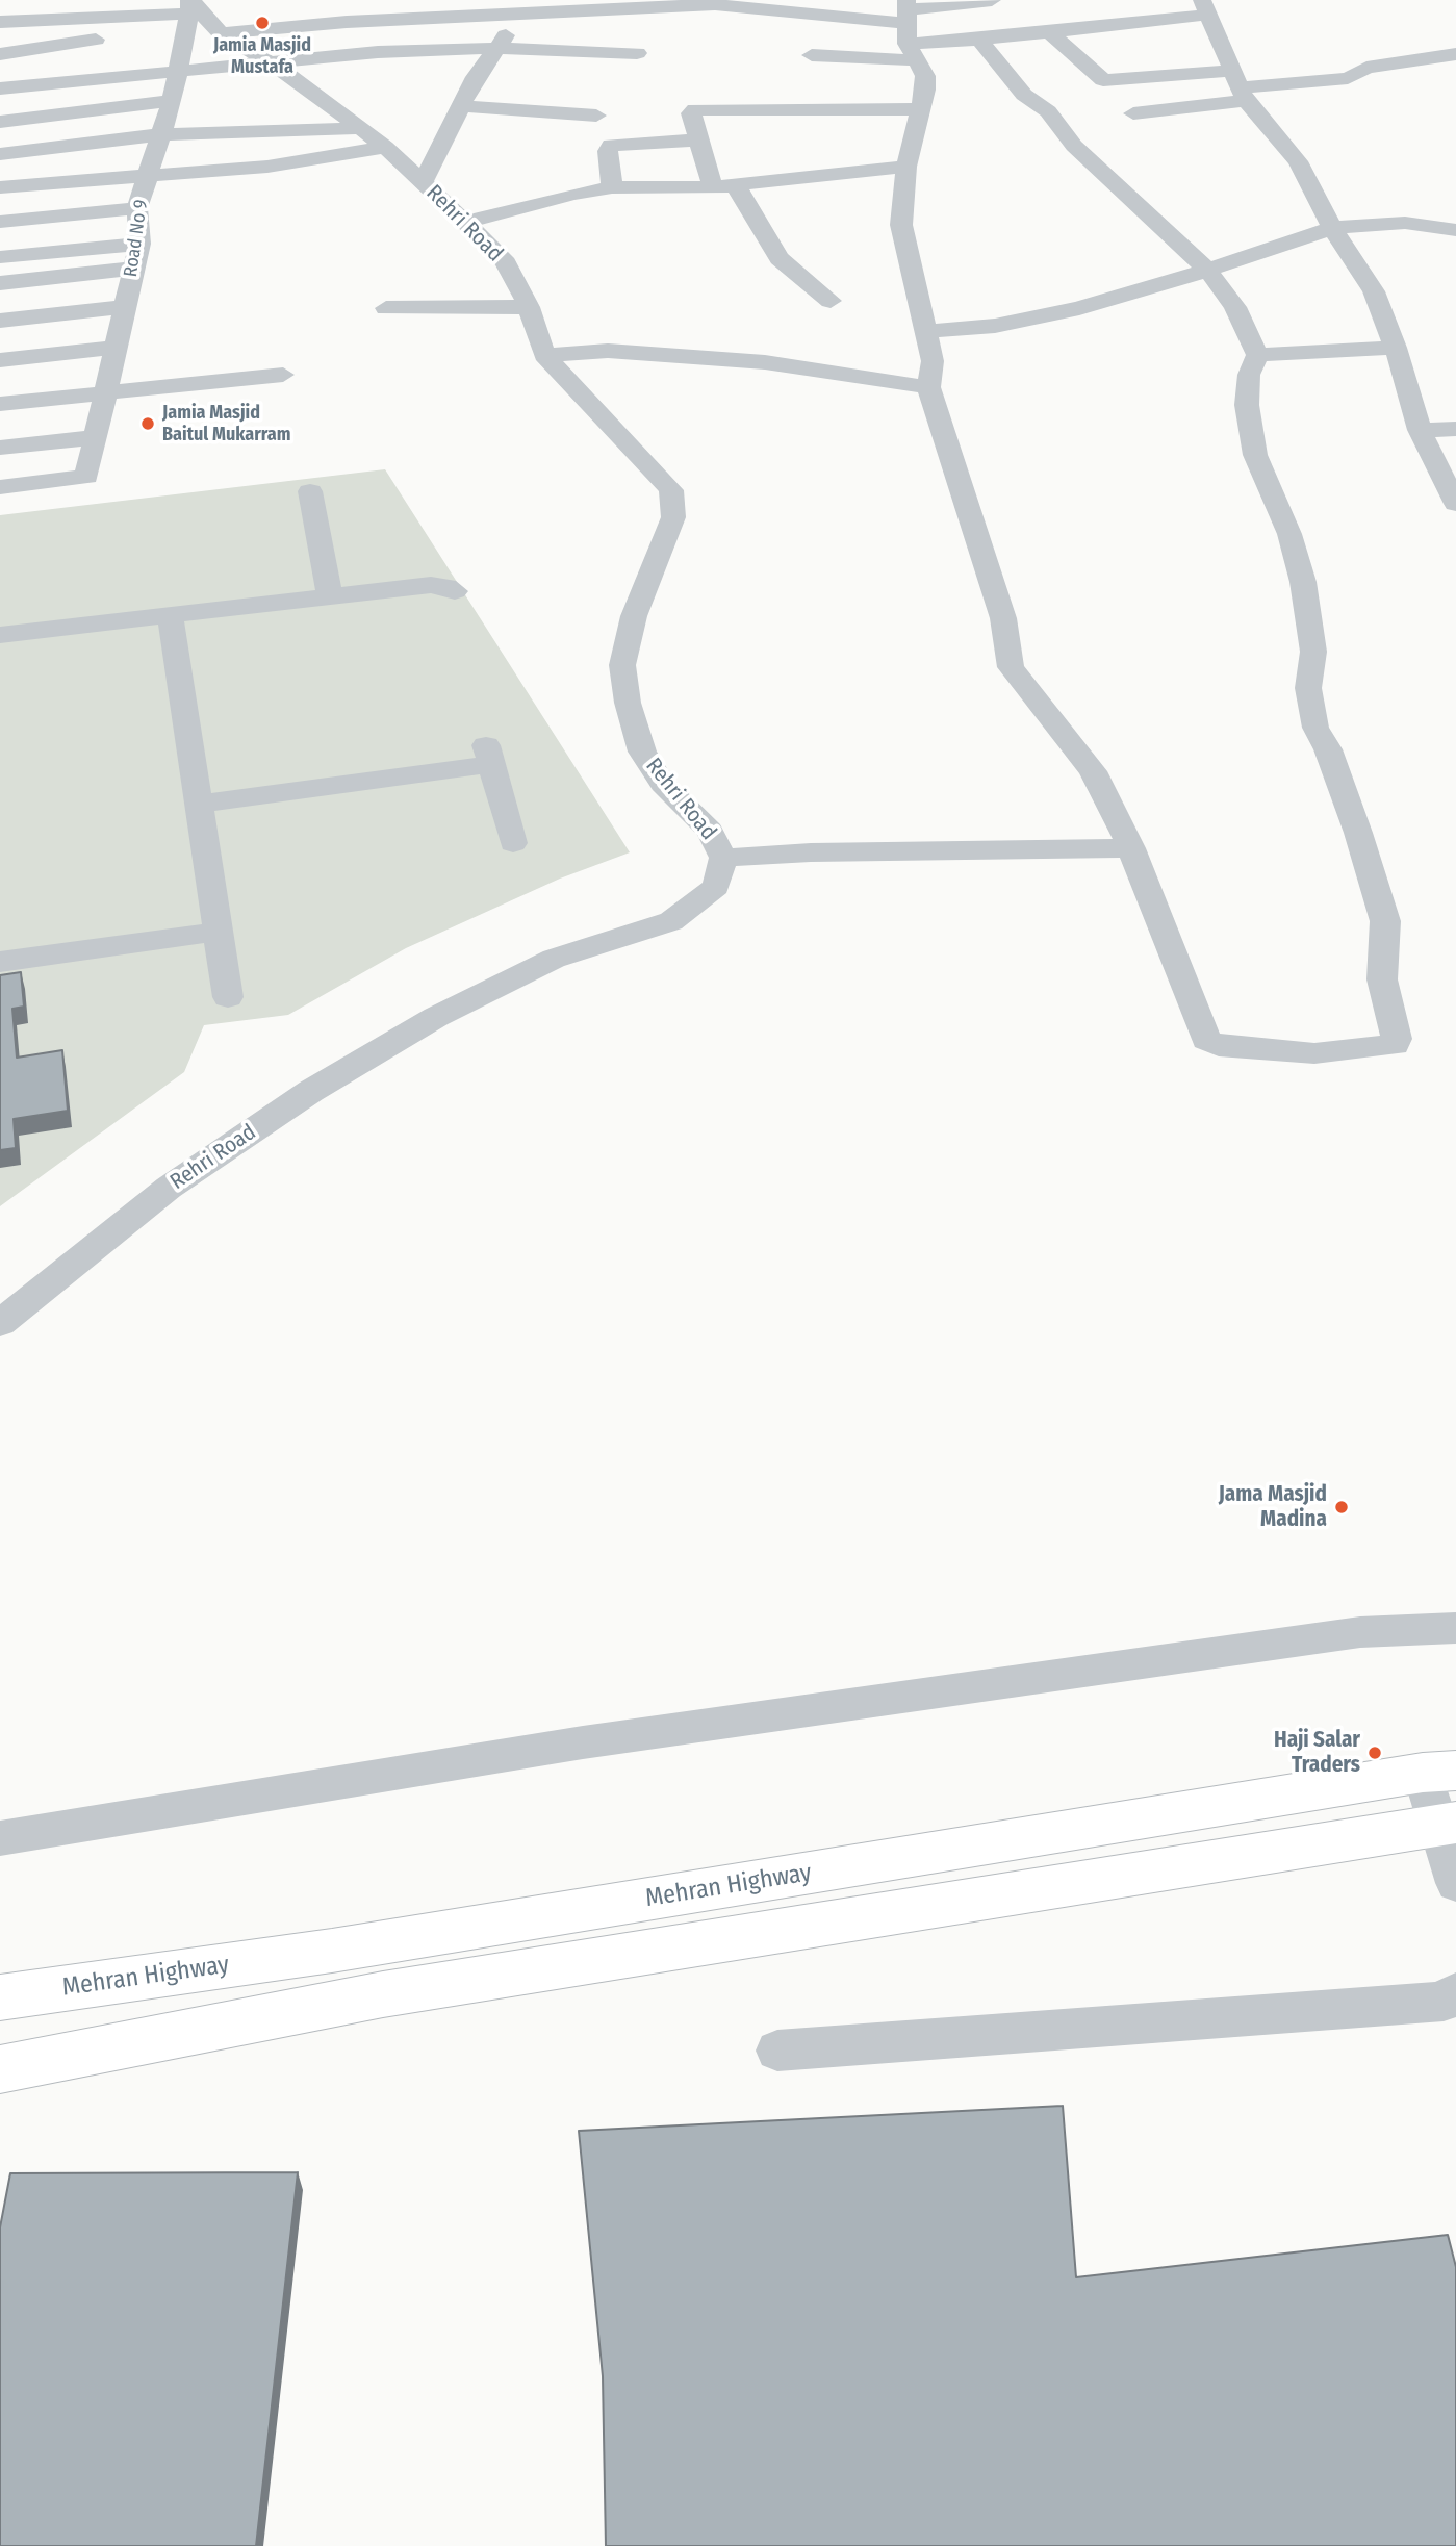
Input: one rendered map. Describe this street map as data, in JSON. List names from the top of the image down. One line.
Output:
{"streets":{"main road":["Mehran Highway"],"street":["Rehri Road","Road No 9"]},"crossings":[["Rehri Road","Road No 9"]],"places":["Jamia Masjid Mustafa","Jamia Masjid Baitul Mukarram","Jama Masjid Madina","Haji Salar Traders"]}
